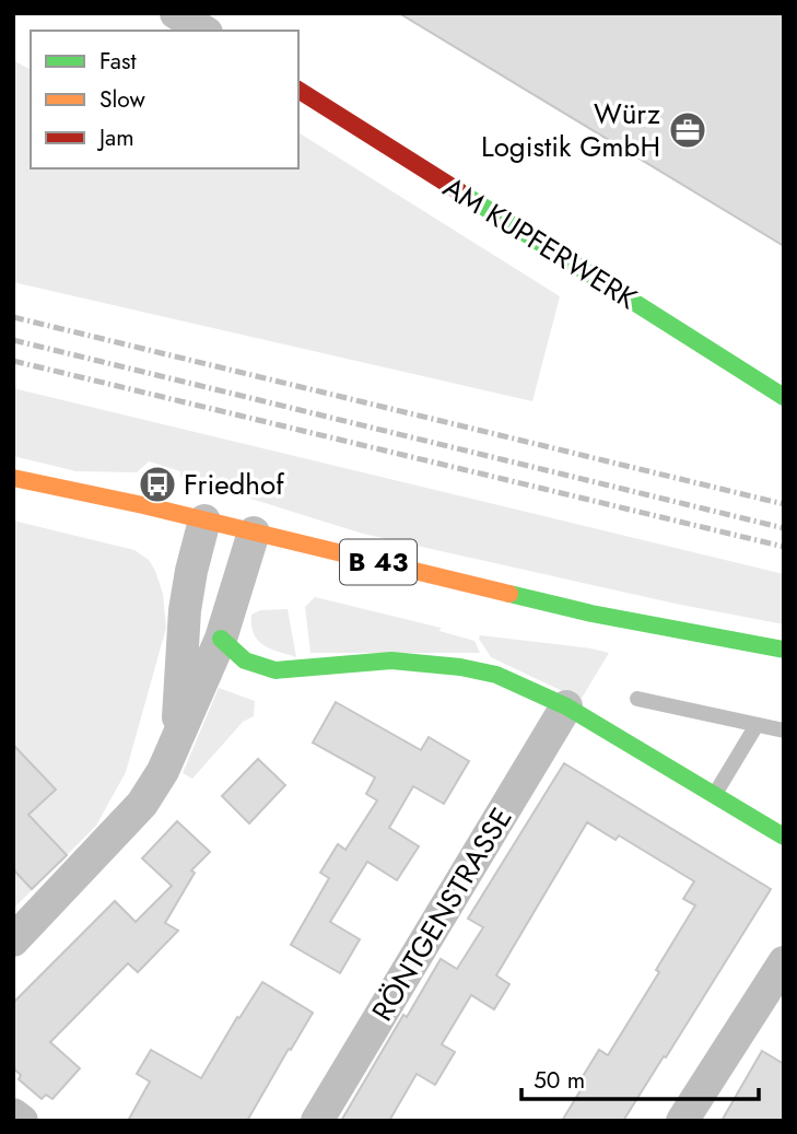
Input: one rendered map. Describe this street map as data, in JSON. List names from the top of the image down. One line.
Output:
{"streets":{"street":["AM KUPFERWERK","B 43","RÖNTGENSTRASSE"]},"places":{"office":["Würz Logistik GmbH"],"bus stop":["Friedhof"]},"legend":["Fast","Slow","Jam"],"scale_bar":"50 m"}
